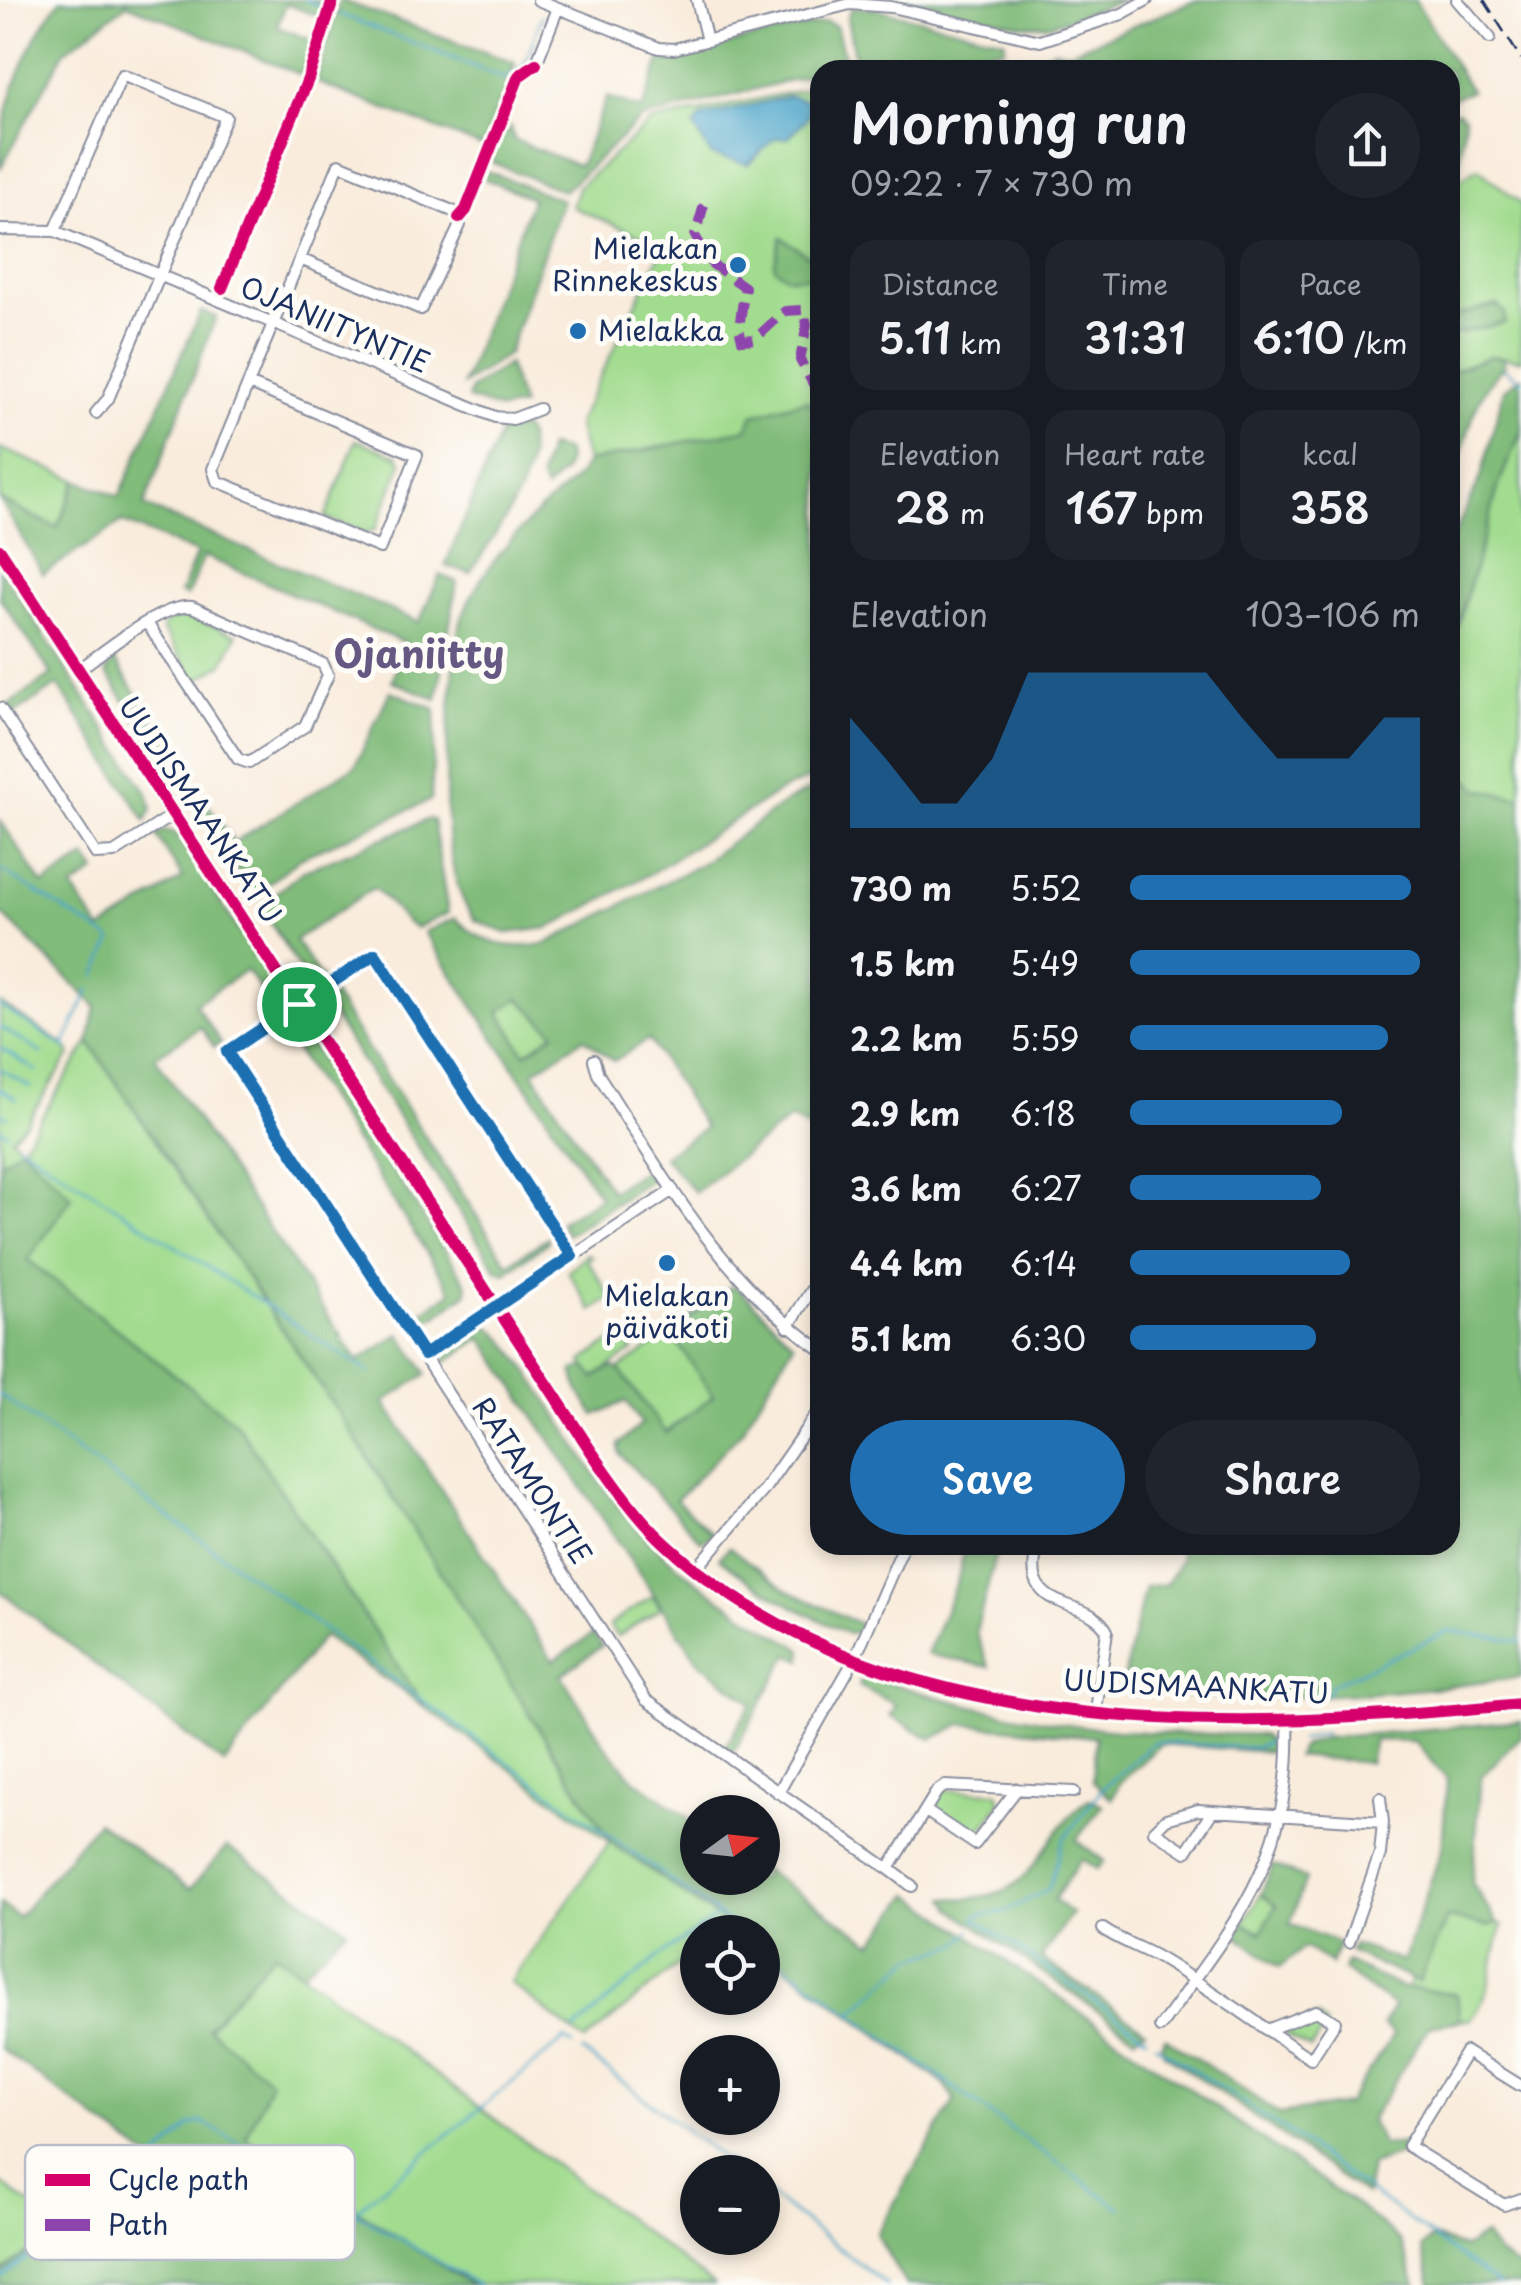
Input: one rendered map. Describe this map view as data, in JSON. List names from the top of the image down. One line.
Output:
{"streets":{"street":["OJANIITYNTIE","UUDISMAANKATU","RATAMONTIE"]},"crossings":[["UUDISMAANKATU","RATAMONTIE"]],"districts":["Ojaniitty"],"places":["Mielakan Rinnekeskus","Mielakka","Mielakan päiväkoti"],"legend":["Cycle path","Path"],"north":"right","page":{"heading":["Morning run","09:22 · 7 × 730 m"],"stats":[["Distance","5.11 km"],["Time","31:31"],["Pace","6:10 /km"],["Elevation","28 m"],["Heart rate","167 bpm"],["kcal","358"]],"chart":["Elevation","103–106 m"],"list":[{"name":"730 m","note":"5:52"},{"name":"1.5 km","note":"5:49"},{"name":"2.2 km","note":"5:59"},{"name":"2.9 km","note":"6:18"},{"name":"3.6 km","note":"6:27"},{"name":"4.4 km","note":"6:14"},{"name":"5.1 km","note":"6:30"}],"buttons":["Save","Share"],"map_buttons":["+","−"]}}
